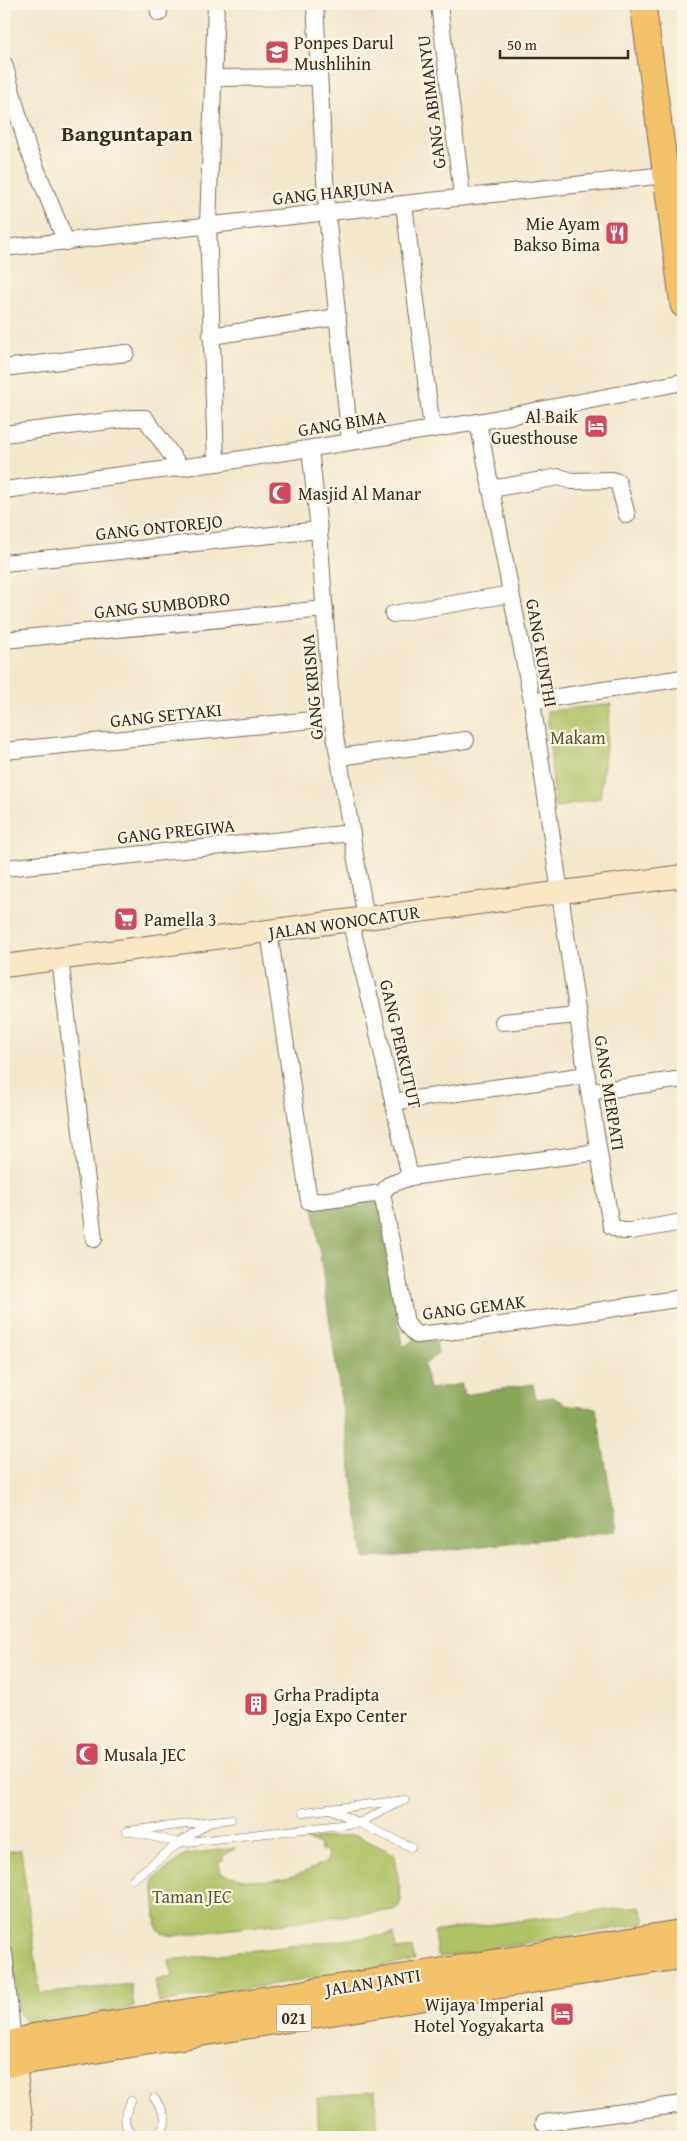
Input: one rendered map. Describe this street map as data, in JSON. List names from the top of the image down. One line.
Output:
{"streets":{"main road":["JALAN JANTI","021"],"street":["GANG ABIMANYU","GANG HARJUNA","GANG BIMA","GANG ONTOREJO","GANG SUMBODRO","GANG KUNTHI","GANG KRISNA","GANG SETYAKI","GANG PREGIWA","JALAN WONOCATUR","GANG PERKUTUT","GANG MERPATI","GANG GEMAK"]},"crossings":[["GANG ABIMANYU","GANG HARJUNA"],["GANG BIMA","GANG KUNTHI"],["GANG BIMA","GANG KRISNA"],["GANG ONTOREJO","GANG KRISNA"],["GANG SUMBODRO","GANG KRISNA"],["GANG KUNTHI","JALAN WONOCATUR"],["GANG KUNTHI","GANG MERPATI"],["GANG KRISNA","GANG SETYAKI"],["GANG KRISNA","GANG PREGIWA"],["GANG KRISNA","JALAN WONOCATUR"],["GANG KRISNA","GANG PERKUTUT"],["JALAN WONOCATUR","GANG PERKUTUT"],["JALAN WONOCATUR","GANG MERPATI"]],"districts":["Banguntapan"],"parks":["Makam","Taman JEC"],"places":{"school or university":["Ponpes Darul Mushlihin"],"restaurant":["Mie Ayam Bakso Bima"],"hotel":["Al Baik Guesthouse","Wijaya Imperial Hotel Yogyakarta"],"mosque":["Masjid Al Manar","Musala JEC"],"supermarket":["Pamella 3"],"building":["Grha Pradipta Jogja Expo Center"]},"scale_bar":"50 m"}
